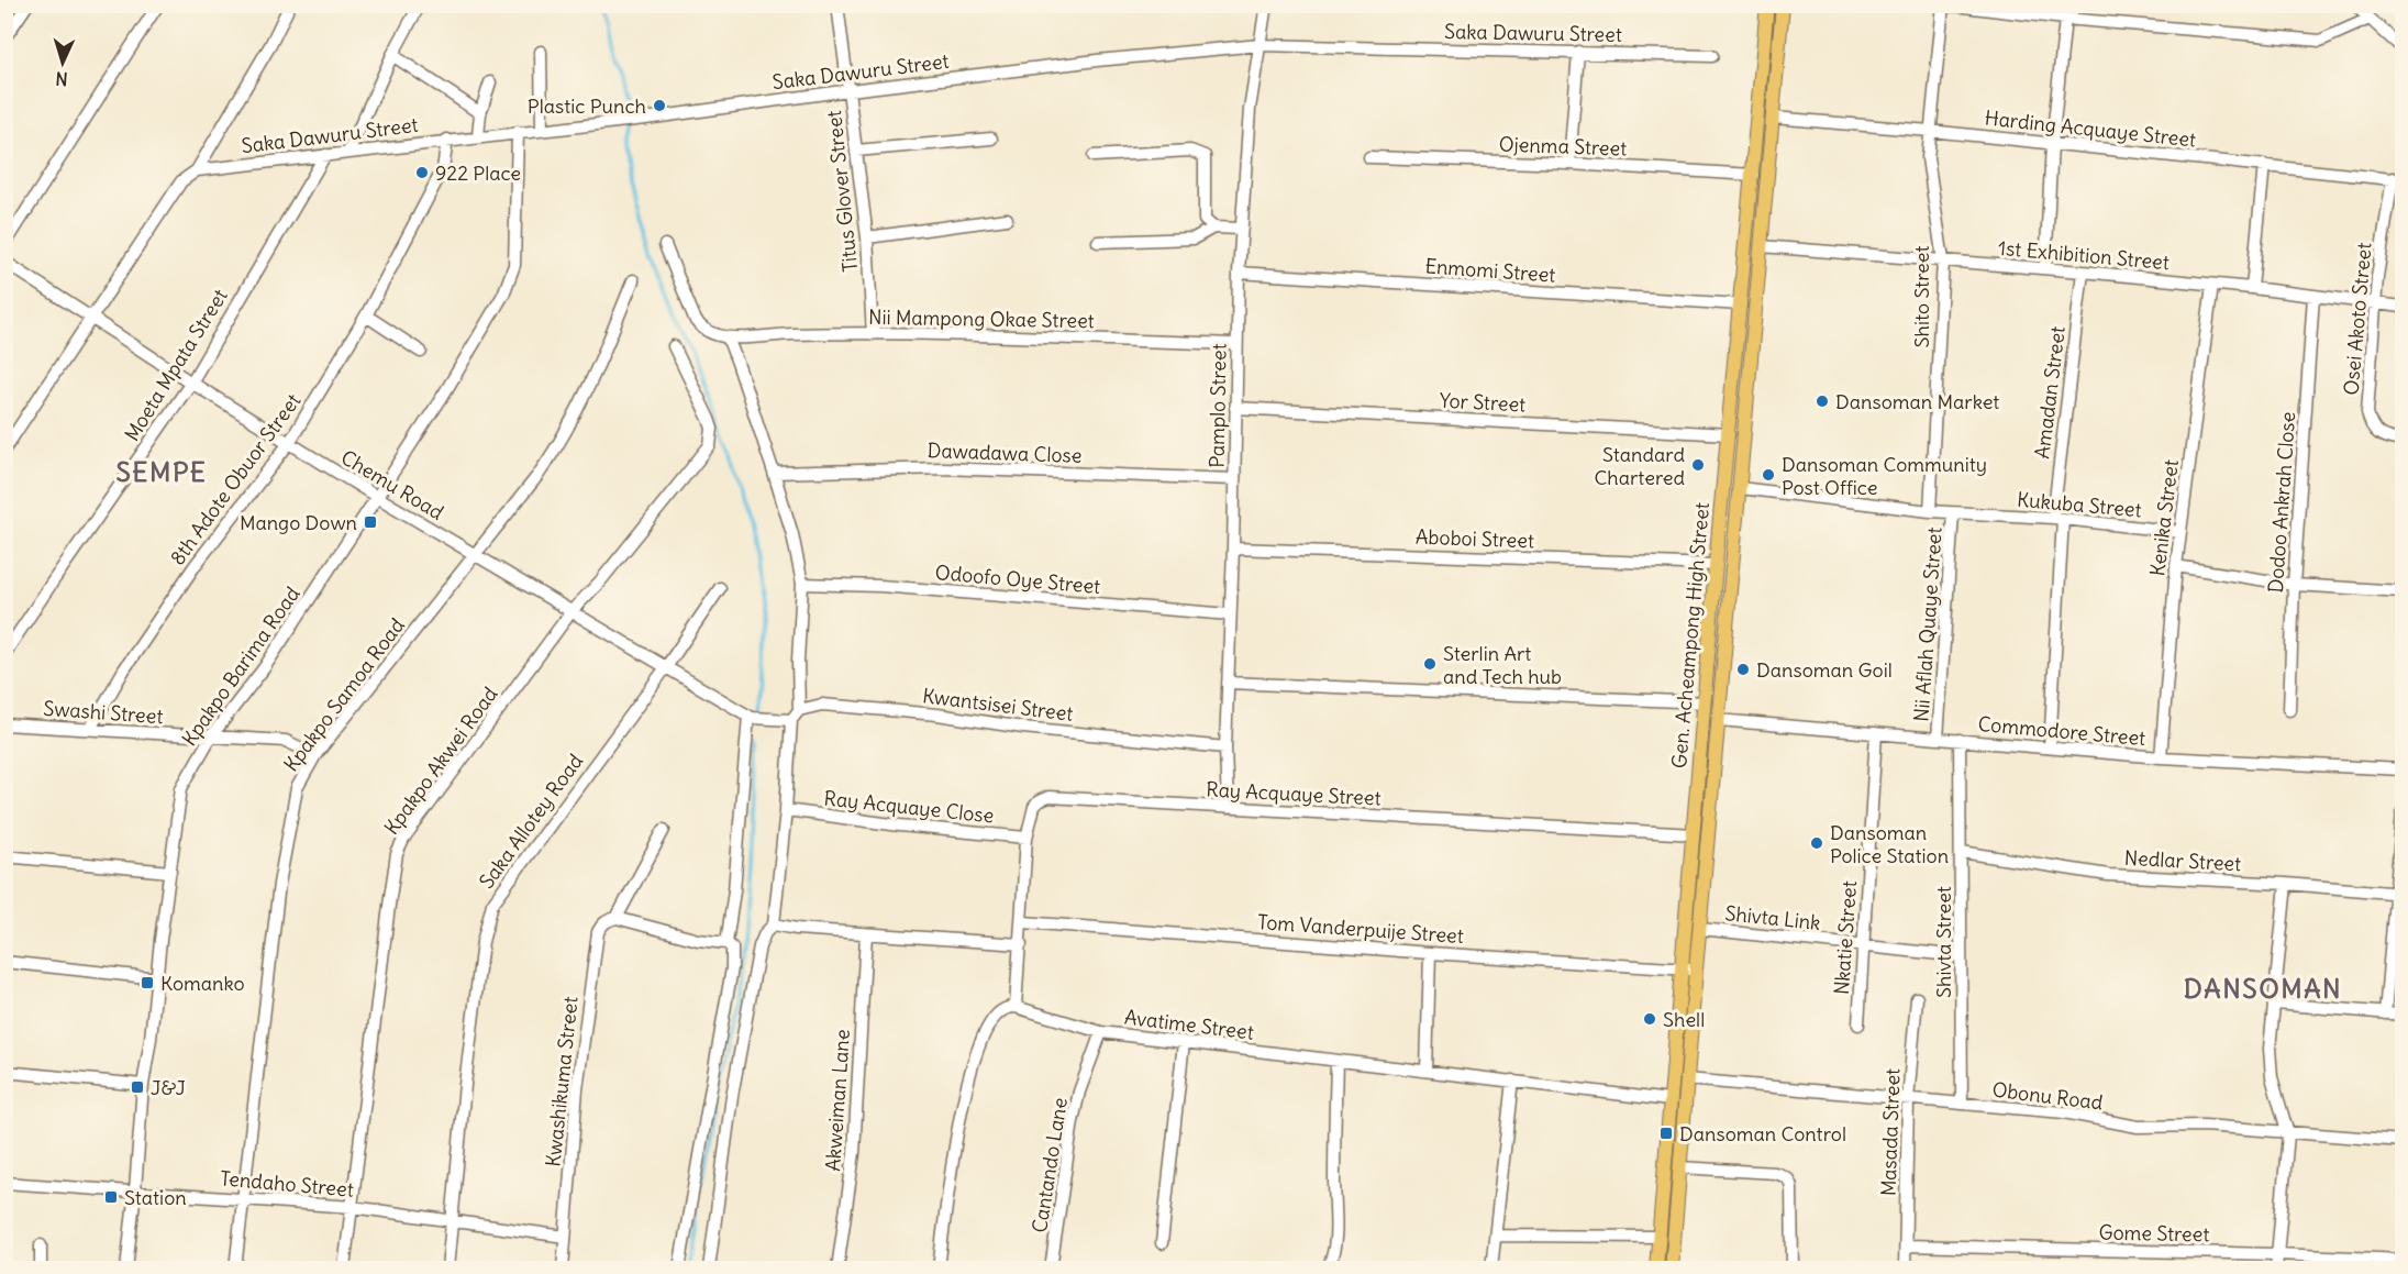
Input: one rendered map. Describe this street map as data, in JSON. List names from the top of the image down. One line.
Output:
{"streets":{"main road":["Gen. Acheampong High Street"],"street":["Saka Dawuru Street","Harding Acquaye Street","Ojenma Street","Titus Glover Street","1st Exhibition Street","Enmomi Street","Shito Street","Nii Mampong Okae Street","Osei Akoto Street","Moeta Mpata Street","Amadan Street","Yor Street","Pamplo Street","Dawadawa Close","8th Adote Obuor Street","Chemu Road","Dodoo Ankrah Close","Kukuba Street","Kenika Street","Aboboi Street","Odoofo Oye Street","Nii Aflah Quaye Street","Kpakpo Barima Road","Kpakpo Samoa Road","Kwantsisei Street","Swashi Street","Commodore Street","Kpakpo Akwei Road","Ray Acquaye Street","Ray Acquaye Close","Saka Allotey Road","Nedlar Street","Shivta Link","Tom Vanderpuije Street","Nkatie Street","Shivta Street","Avatime Street","Kwashikuma Street","Obonu Road","Akweiman Lane","Masada Street","Cantando Lane","Tendaho Street","Gome Street"]},"crossings":[["Saka Dawuru Street","Titus Glover Street"],["Saka Dawuru Street","Moeta Mpata Street"],["Saka Dawuru Street","Pamplo Street"],["Saka Dawuru Street","8th Adote Obuor Street"],["Saka Dawuru Street","Kpakpo Barima Road"],["Harding Acquaye Street","Shito Street"],["Harding Acquaye Street","Osei Akoto Street"],["Harding Acquaye Street","Gen. Acheampong High Street"],["Ojenma Street","Gen. Acheampong High Street"],["Titus Glover Street","Nii Mampong Okae Street"],["1st Exhibition Street","Shito Street"],["1st Exhibition Street","Osei Akoto Street"],["1st Exhibition Street","Amadan Street"],["1st Exhibition Street","Dodoo Ankrah Close"],["1st Exhibition Street","Kenika Street"],["1st Exhibition Street","Gen. Acheampong High Street"],["Enmomi Street","Pamplo Street"],["Enmomi Street","Gen. Acheampong High Street"],["Shito Street","Kukuba Street"],["Nii Mampong Okae Street","Pamplo Street"],["Moeta Mpata Street","Chemu Road"],["Amadan Street","Kukuba Street"],["Amadan Street","Commodore Street"],["Yor Street","Pamplo Street"],["Yor Street","Gen. Acheampong High Street"],["Pamplo Street","Dawadawa Close"],["Pamplo Street","Aboboi Street"],["Pamplo Street","Odoofo Oye Street"],["Pamplo Street","Kwantsisei Street"],["Pamplo Street","Ray Acquaye Street"],["8th Adote Obuor Street","Chemu Road"],["8th Adote Obuor Street","Swashi Street"],["Chemu Road","Kpakpo Barima Road"],["Chemu Road","Kpakpo Samoa Road"],["Chemu Road","Kwantsisei Street"],["Chemu Road","Kpakpo Akwei Road"],["Chemu Road","Saka Allotey Road"],["Kukuba Street","Kenika Street"],["Kukuba Street","Nii Aflah Quaye Street"],["Kukuba Street","Gen. Acheampong High Street"],["Kenika Street","Commodore Street"],["Aboboi Street","Gen. Acheampong High Street"],["Nii Aflah Quaye Street","Commodore Street"],["Gen. Acheampong High Street","Commodore Street"],["Gen. Acheampong High Street","Ray Acquaye Street"],["Gen. Acheampong High Street","Shivta Link"],["Gen. Acheampong High Street","Tom Vanderpuije Street"],["Gen. Acheampong High Street","Avatime Street"],["Gen. Acheampong High Street","Obonu Road"],["Kpakpo Barima Road","Swashi Street"],["Kpakpo Barima Road","Tendaho Street"],["Kpakpo Samoa Road","Swashi Street"],["Kpakpo Samoa Road","Tendaho Street"],["Commodore Street","Nkatie Street"],["Commodore Street","Shivta Street"],["Kpakpo Akwei Road","Tendaho Street"],["Ray Acquaye Street","Ray Acquaye Close"],["Ray Acquaye Street","Tom Vanderpuije Street"],["Saka Allotey Road","Tendaho Street"],["Nedlar Street","Shivta Street"],["Shivta Link","Nkatie Street"],["Shivta Link","Shivta Street"],["Shivta Street","Obonu Road"],["Avatime Street","Cantando Lane"],["Kwashikuma Street","Tendaho Street"],["Obonu Road","Masada Street"],["Masada Street","Gome Street"]],"districts":["SEMPE","DANSOMAN"],"places":{"other":["Plastic Punch","922 Place","Dansoman Market","Standard Chartered","Dansoman Community Post Office","Sterlin Art and Tech hub","Dansoman Goil","Dansoman Police Station","Shell"],"transit":["Mango Down","Komanko","J&J","Dansoman Control","Station"]},"north":"bottom"}
